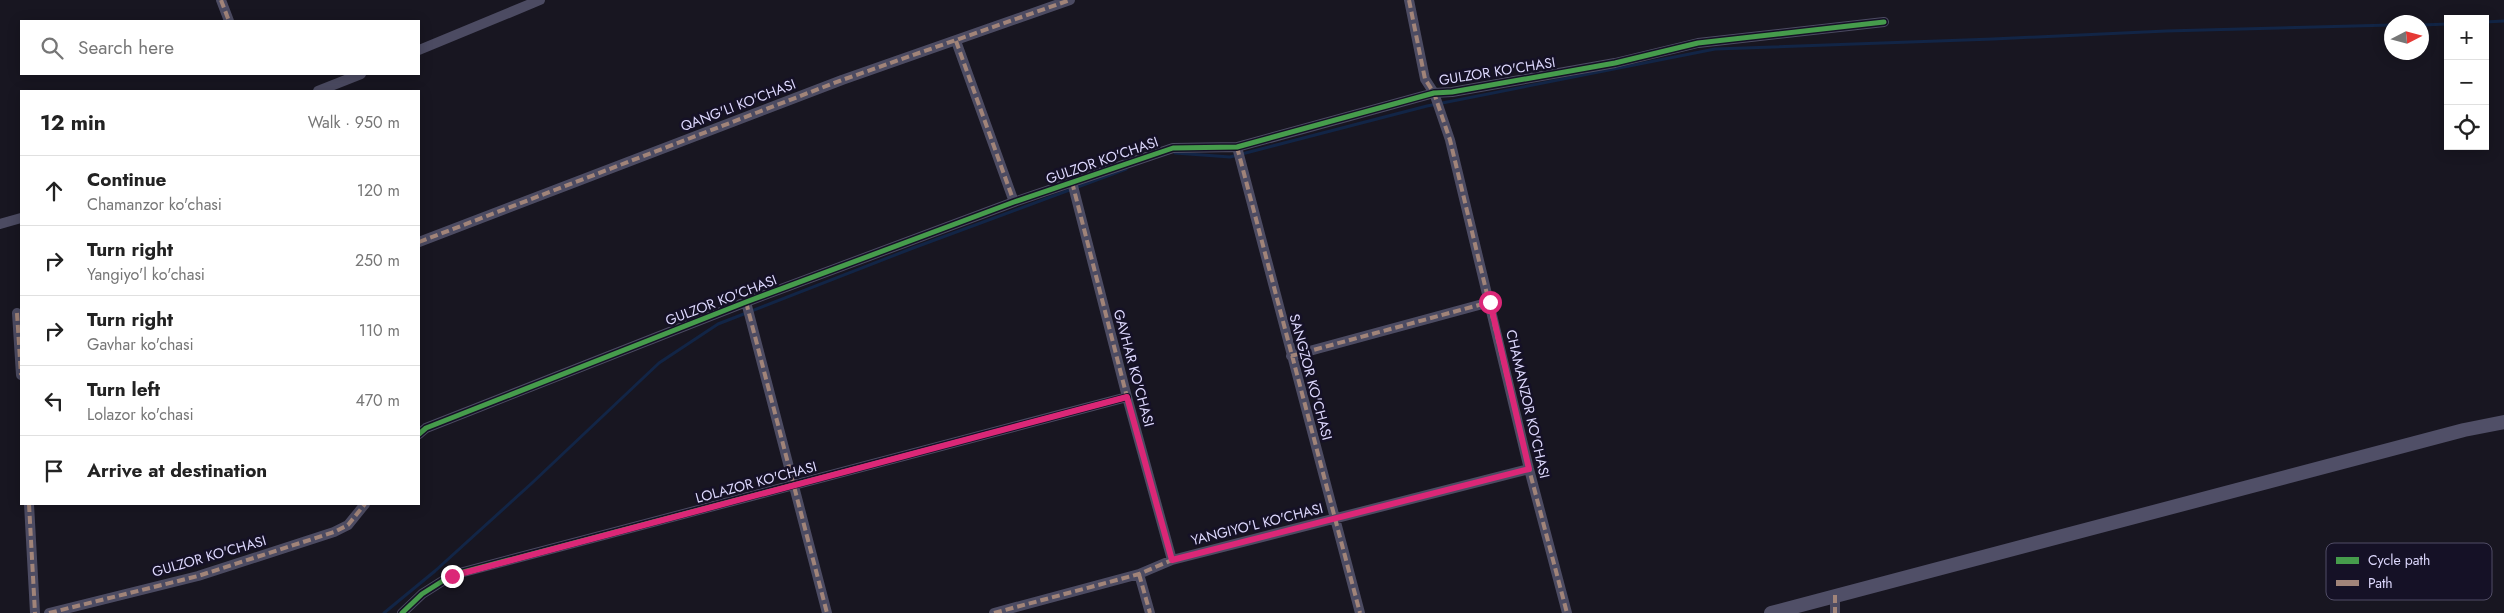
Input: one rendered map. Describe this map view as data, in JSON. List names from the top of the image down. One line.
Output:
{"streets":{"street":["GULZOR KO'CHASI","QANG'LI KO'CHASI","GAVHAR KO'CHASI","SANGZOR KO'CHASI","CHAMANZOR KO'CHASI","LOLAZOR KO'CHASI","YANGIYO'L KO'CHASI"]},"crossings":[["GULZOR KO'CHASI","GAVHAR KO'CHASI"],["GULZOR KO'CHASI","SANGZOR KO'CHASI"],["GULZOR KO'CHASI","CHAMANZOR KO'CHASI"],["GAVHAR KO'CHASI","LOLAZOR KO'CHASI"],["GAVHAR KO'CHASI","YANGIYO'L KO'CHASI"],["SANGZOR KO'CHASI","YANGIYO'L KO'CHASI"],["CHAMANZOR KO'CHASI","YANGIYO'L KO'CHASI"]],"legend":["Cycle path","Path"],"north":"right","page":{"map_buttons":["+","−"],"search":"Search here","heading":["12 min","Walk · 950 m"],"list":[["Continue","Chamanzor ko'chasi","120 m"],["Turn right","Yangiyo'l ko'chasi","250 m"],["Turn right","Gavhar ko'chasi","110 m"],["Turn left","Lolazor ko'chasi","470 m"],"Arrive at destination"]}}
